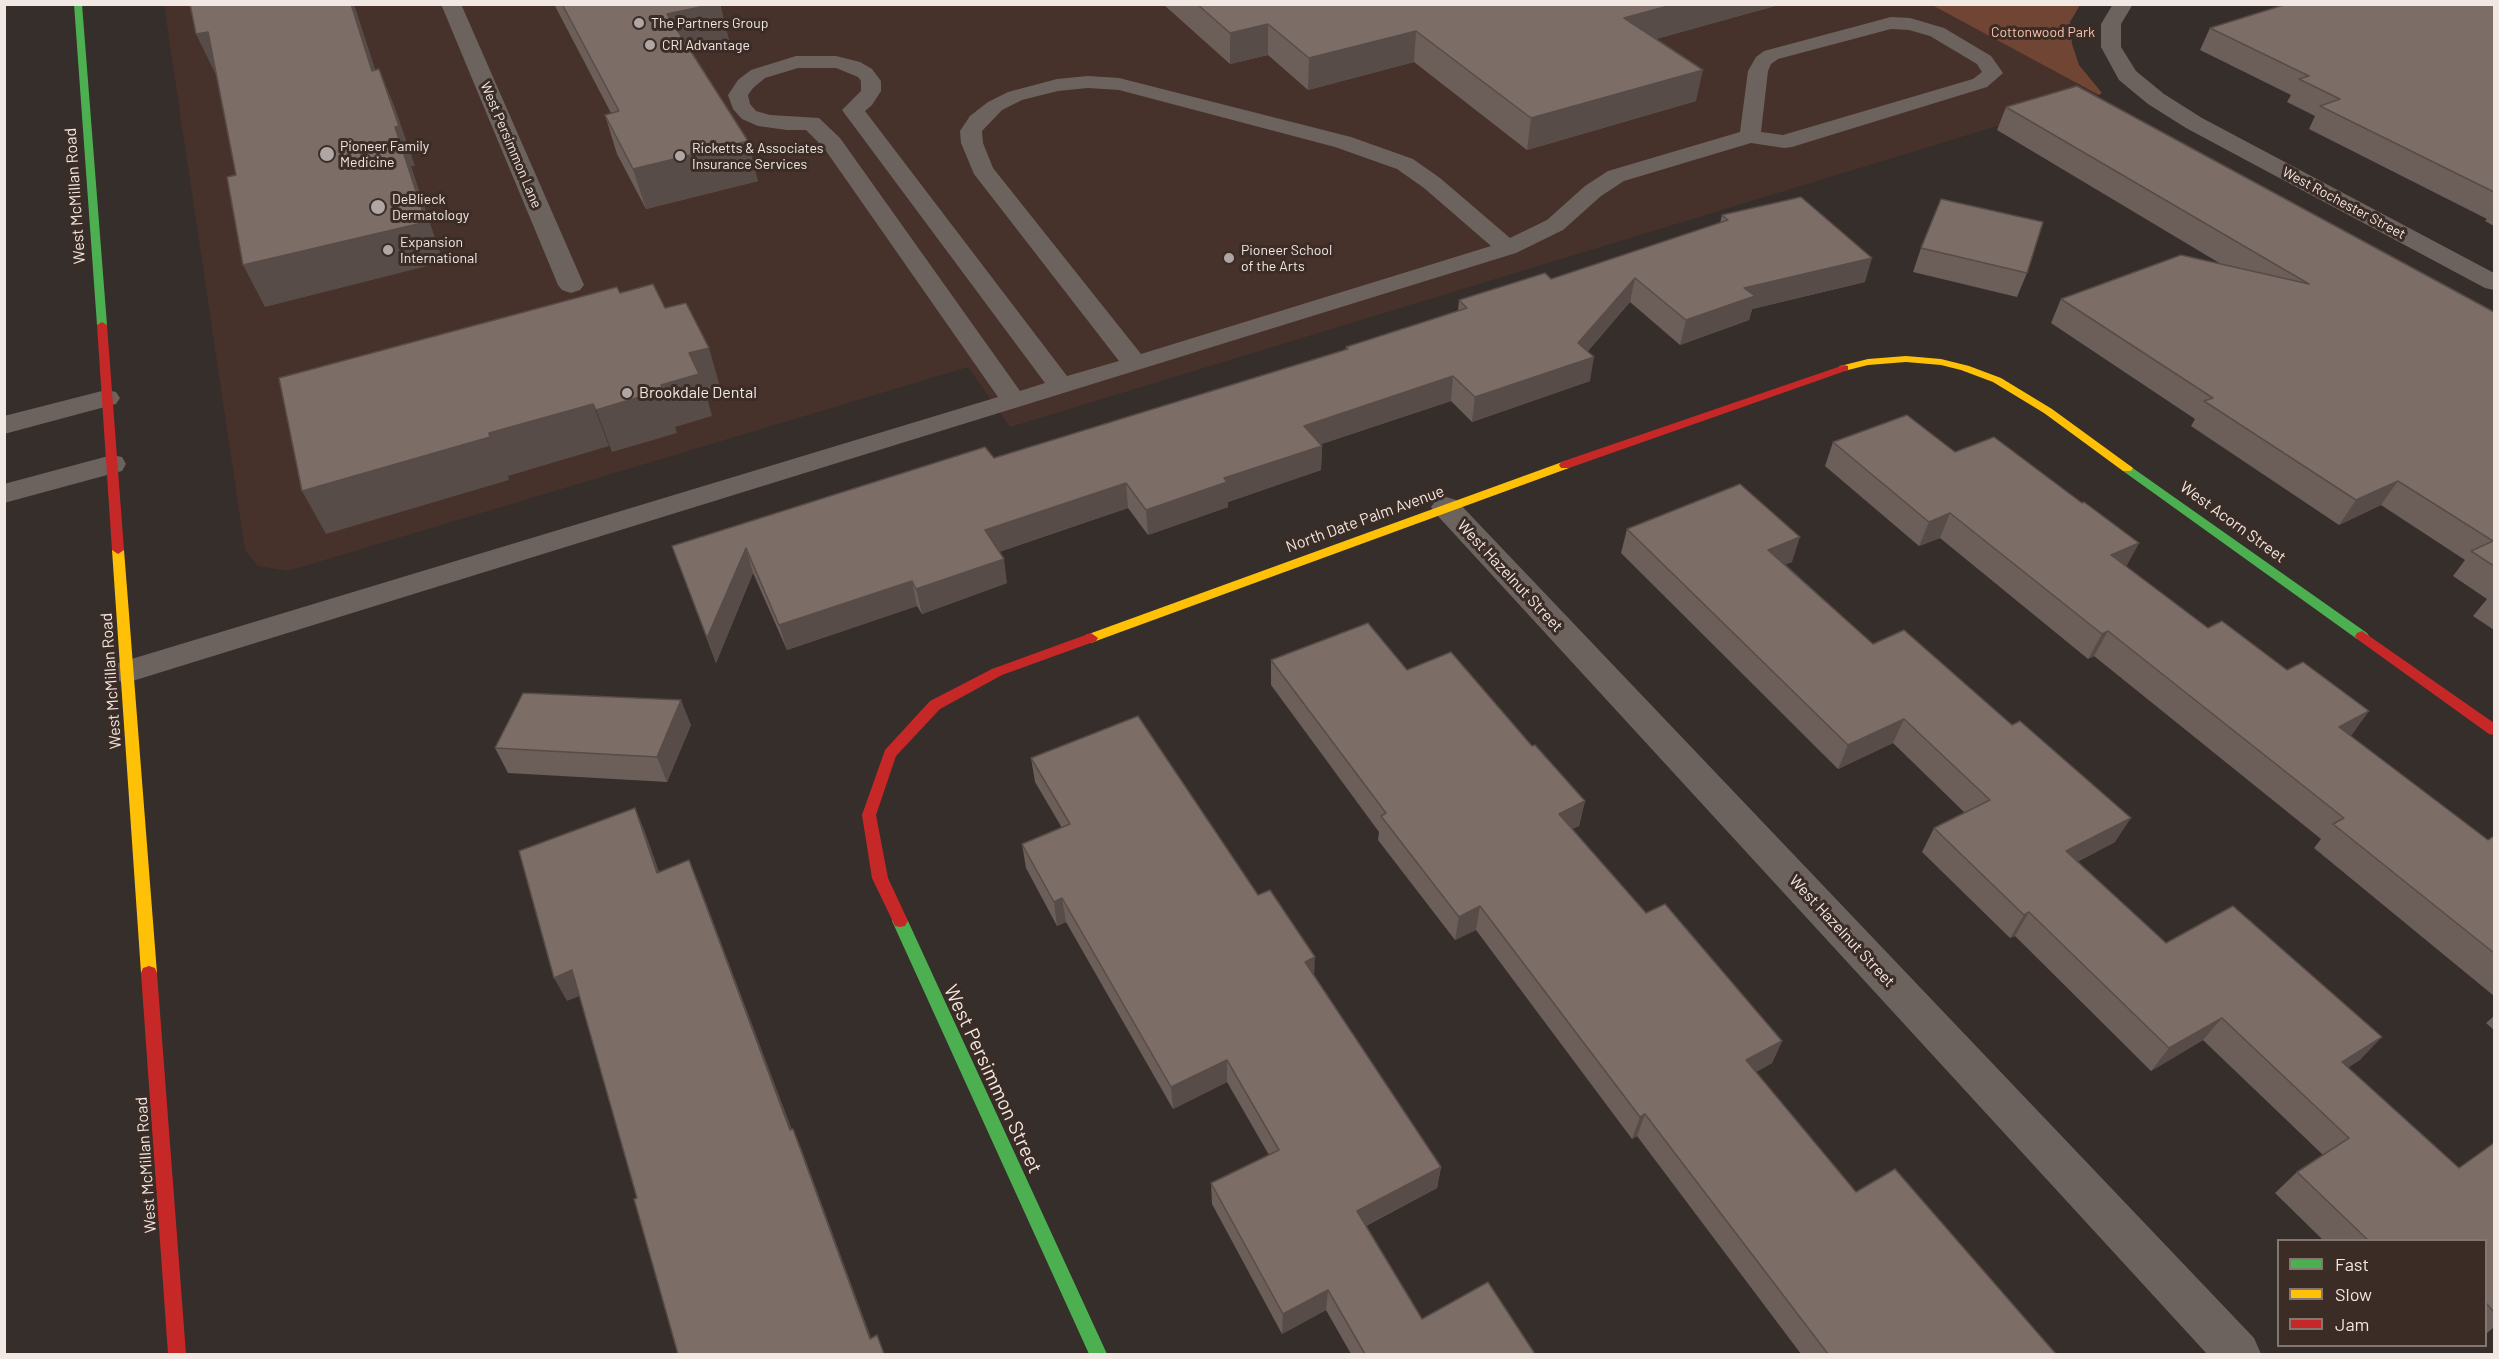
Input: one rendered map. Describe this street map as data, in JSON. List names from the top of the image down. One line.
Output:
{"streets":{"street":["West Persimmon Lane","West McMillan Road","West Rochester Street","North Date Palm Avenue","West Acorn Street","West Hazelnut Street","West Persimmon Street"]},"crossings":[["North Date Palm Avenue","West Acorn Street"],["North Date Palm Avenue","West Hazelnut Street"],["North Date Palm Avenue","West Persimmon Street"]],"parks":["Cottonwood Park"],"places":["The Partners Group","CRI Advantage","Pioneer Family Medicine","Ricketts & Associates Insurance Services","DeBlieck Dermatology","Expansion International","Pioneer School of the Arts","Brookdale Dental"],"legend":["Fast","Slow","Jam"]}
